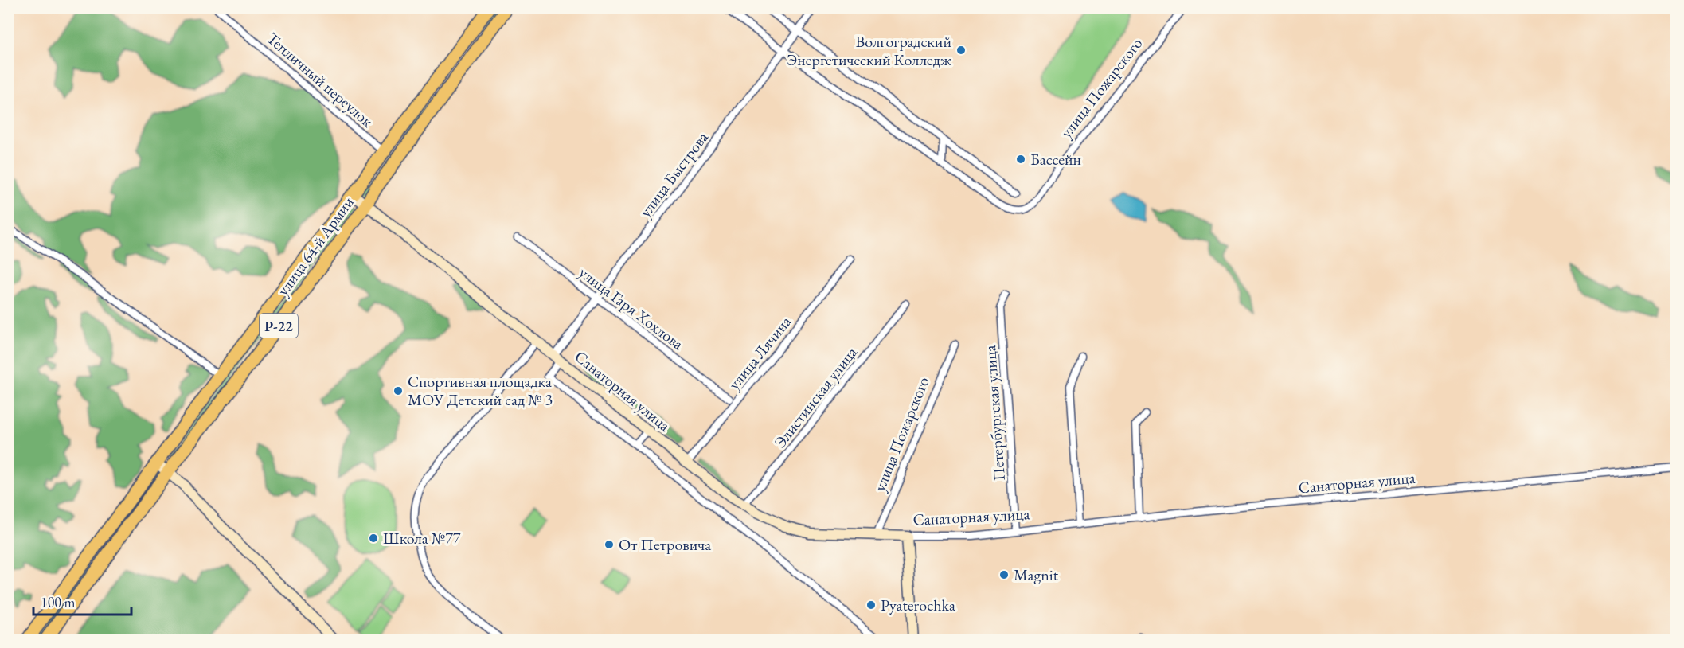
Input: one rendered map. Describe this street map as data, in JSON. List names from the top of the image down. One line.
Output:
{"streets":{"highway":["улица 64-й Армии","Р-22"],"street":["Тепличный переулок","улица Пожарского","улица Быстрова","улица Гаря Хохлова","улица Лячина","Санаторная улица","Элистинская улица","Петербургская улица"]},"crossings":[["Тепличный переулок","улица 64-й Армии"],["улица Пожарского","Санаторная улица"],["улица Быстрова","улица Гаря Хохлова"],["улица Быстрова","Санаторная улица"],["улица 64-й Армии","Санаторная улица"],["улица Лячина","Санаторная улица"],["Санаторная улица","Элистинская улица"],["Санаторная улица","Петербургская улица"]],"places":["Волгоградский Энергетический Колледж","Бассейн","Спортивная площадка МОУ Детский сад № 3","Школа №77","От Петровича","Magnit","Pyaterochka"],"scale_bar":"100 m"}
